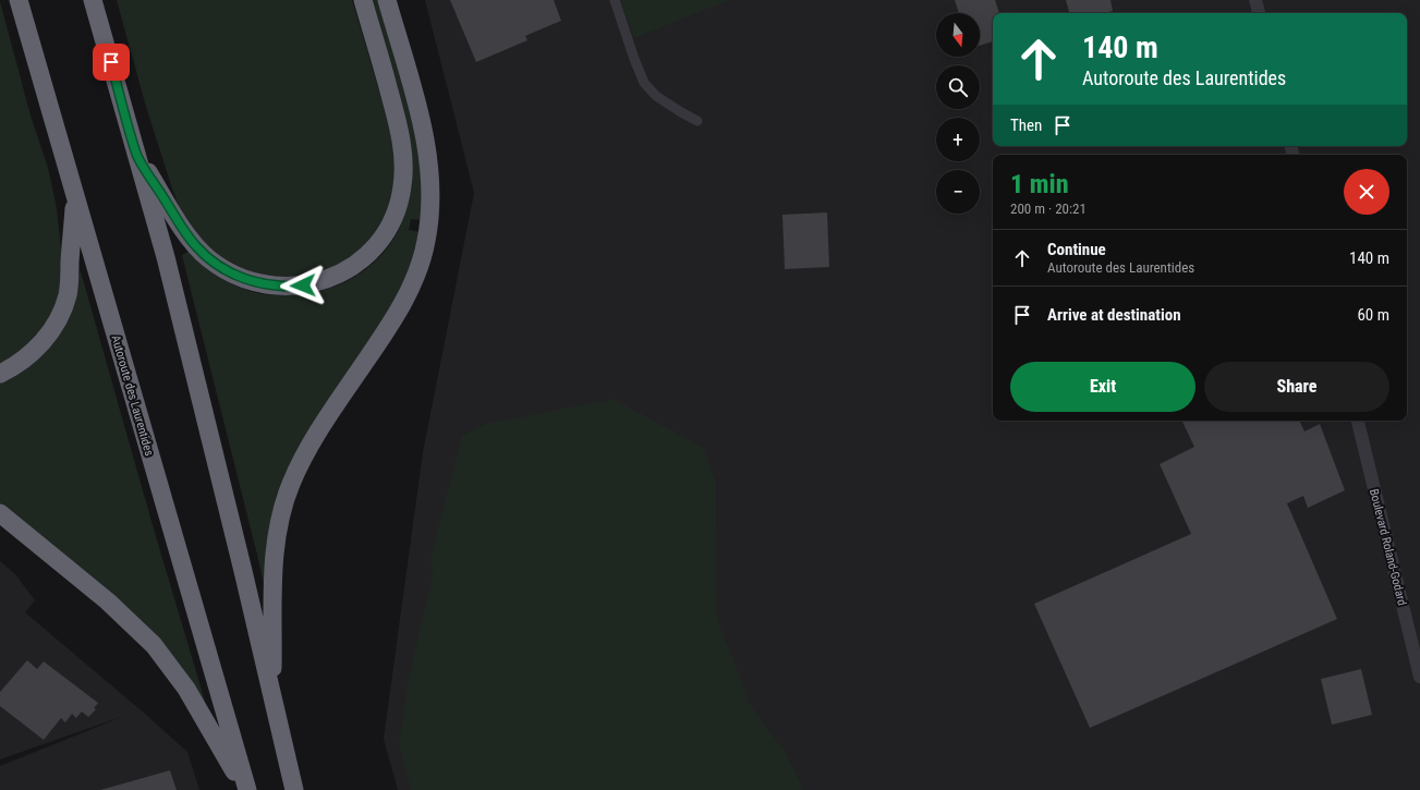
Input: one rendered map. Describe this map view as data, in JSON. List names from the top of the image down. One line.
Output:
{"streets":{"highway":["Autoroute des Laurentides"],"street":["Boulevard Roland-Godard"]},"north":"bottom","page":{"map_buttons":["+","−"],"turn":["140 m","Autoroute des Laurentides"],"then":"Then","heading":["1 min","200 m · 20:21"],"list":[{"name":"Continue","note":"Autoroute des Laurentides","value":"140 m"},{"name":"Arrive at destination","value":"60 m"}],"buttons":["Exit","Share"]}}
